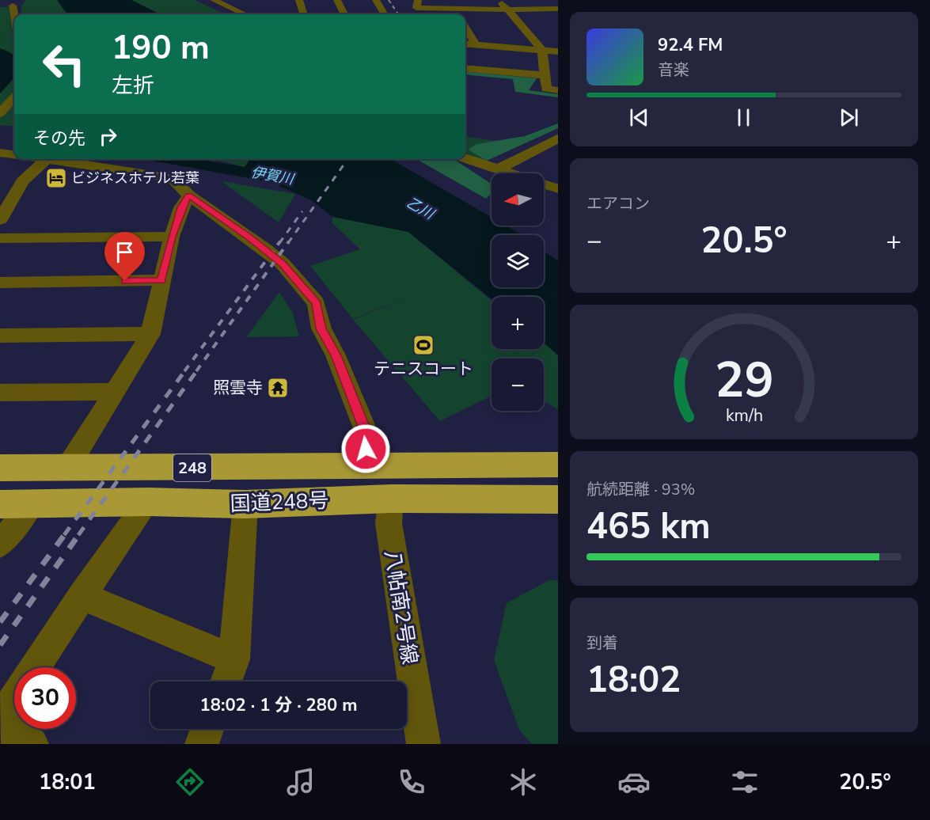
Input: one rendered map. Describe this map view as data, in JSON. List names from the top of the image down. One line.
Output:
{"streets":{"highway":["248","国道248号"],"street":["八帖南2号線"]},"crossings":[["国道248号","八帖南2号線"]],"water":["伊賀川","乙川"],"places":{"hotel":["ビジネスホテル若葉"],"sports":["テニスコート"],"temple":["照雲寺"]},"north":"left","page":{"turn":["190 m","左折"],"song":["92.4 FM","音楽"],"then":"その先","tile":["エアコン",["航続距離 · 93%","465 km"],["到着","18:02"]],"map_buttons":["+","−"],"heat":["−","20.5°","+"],"limit":"30","trip":"18:02 · 1 分 · 280 m","tabs":["18:01","20.5°"],"gauge":["29","km/h"]}}
